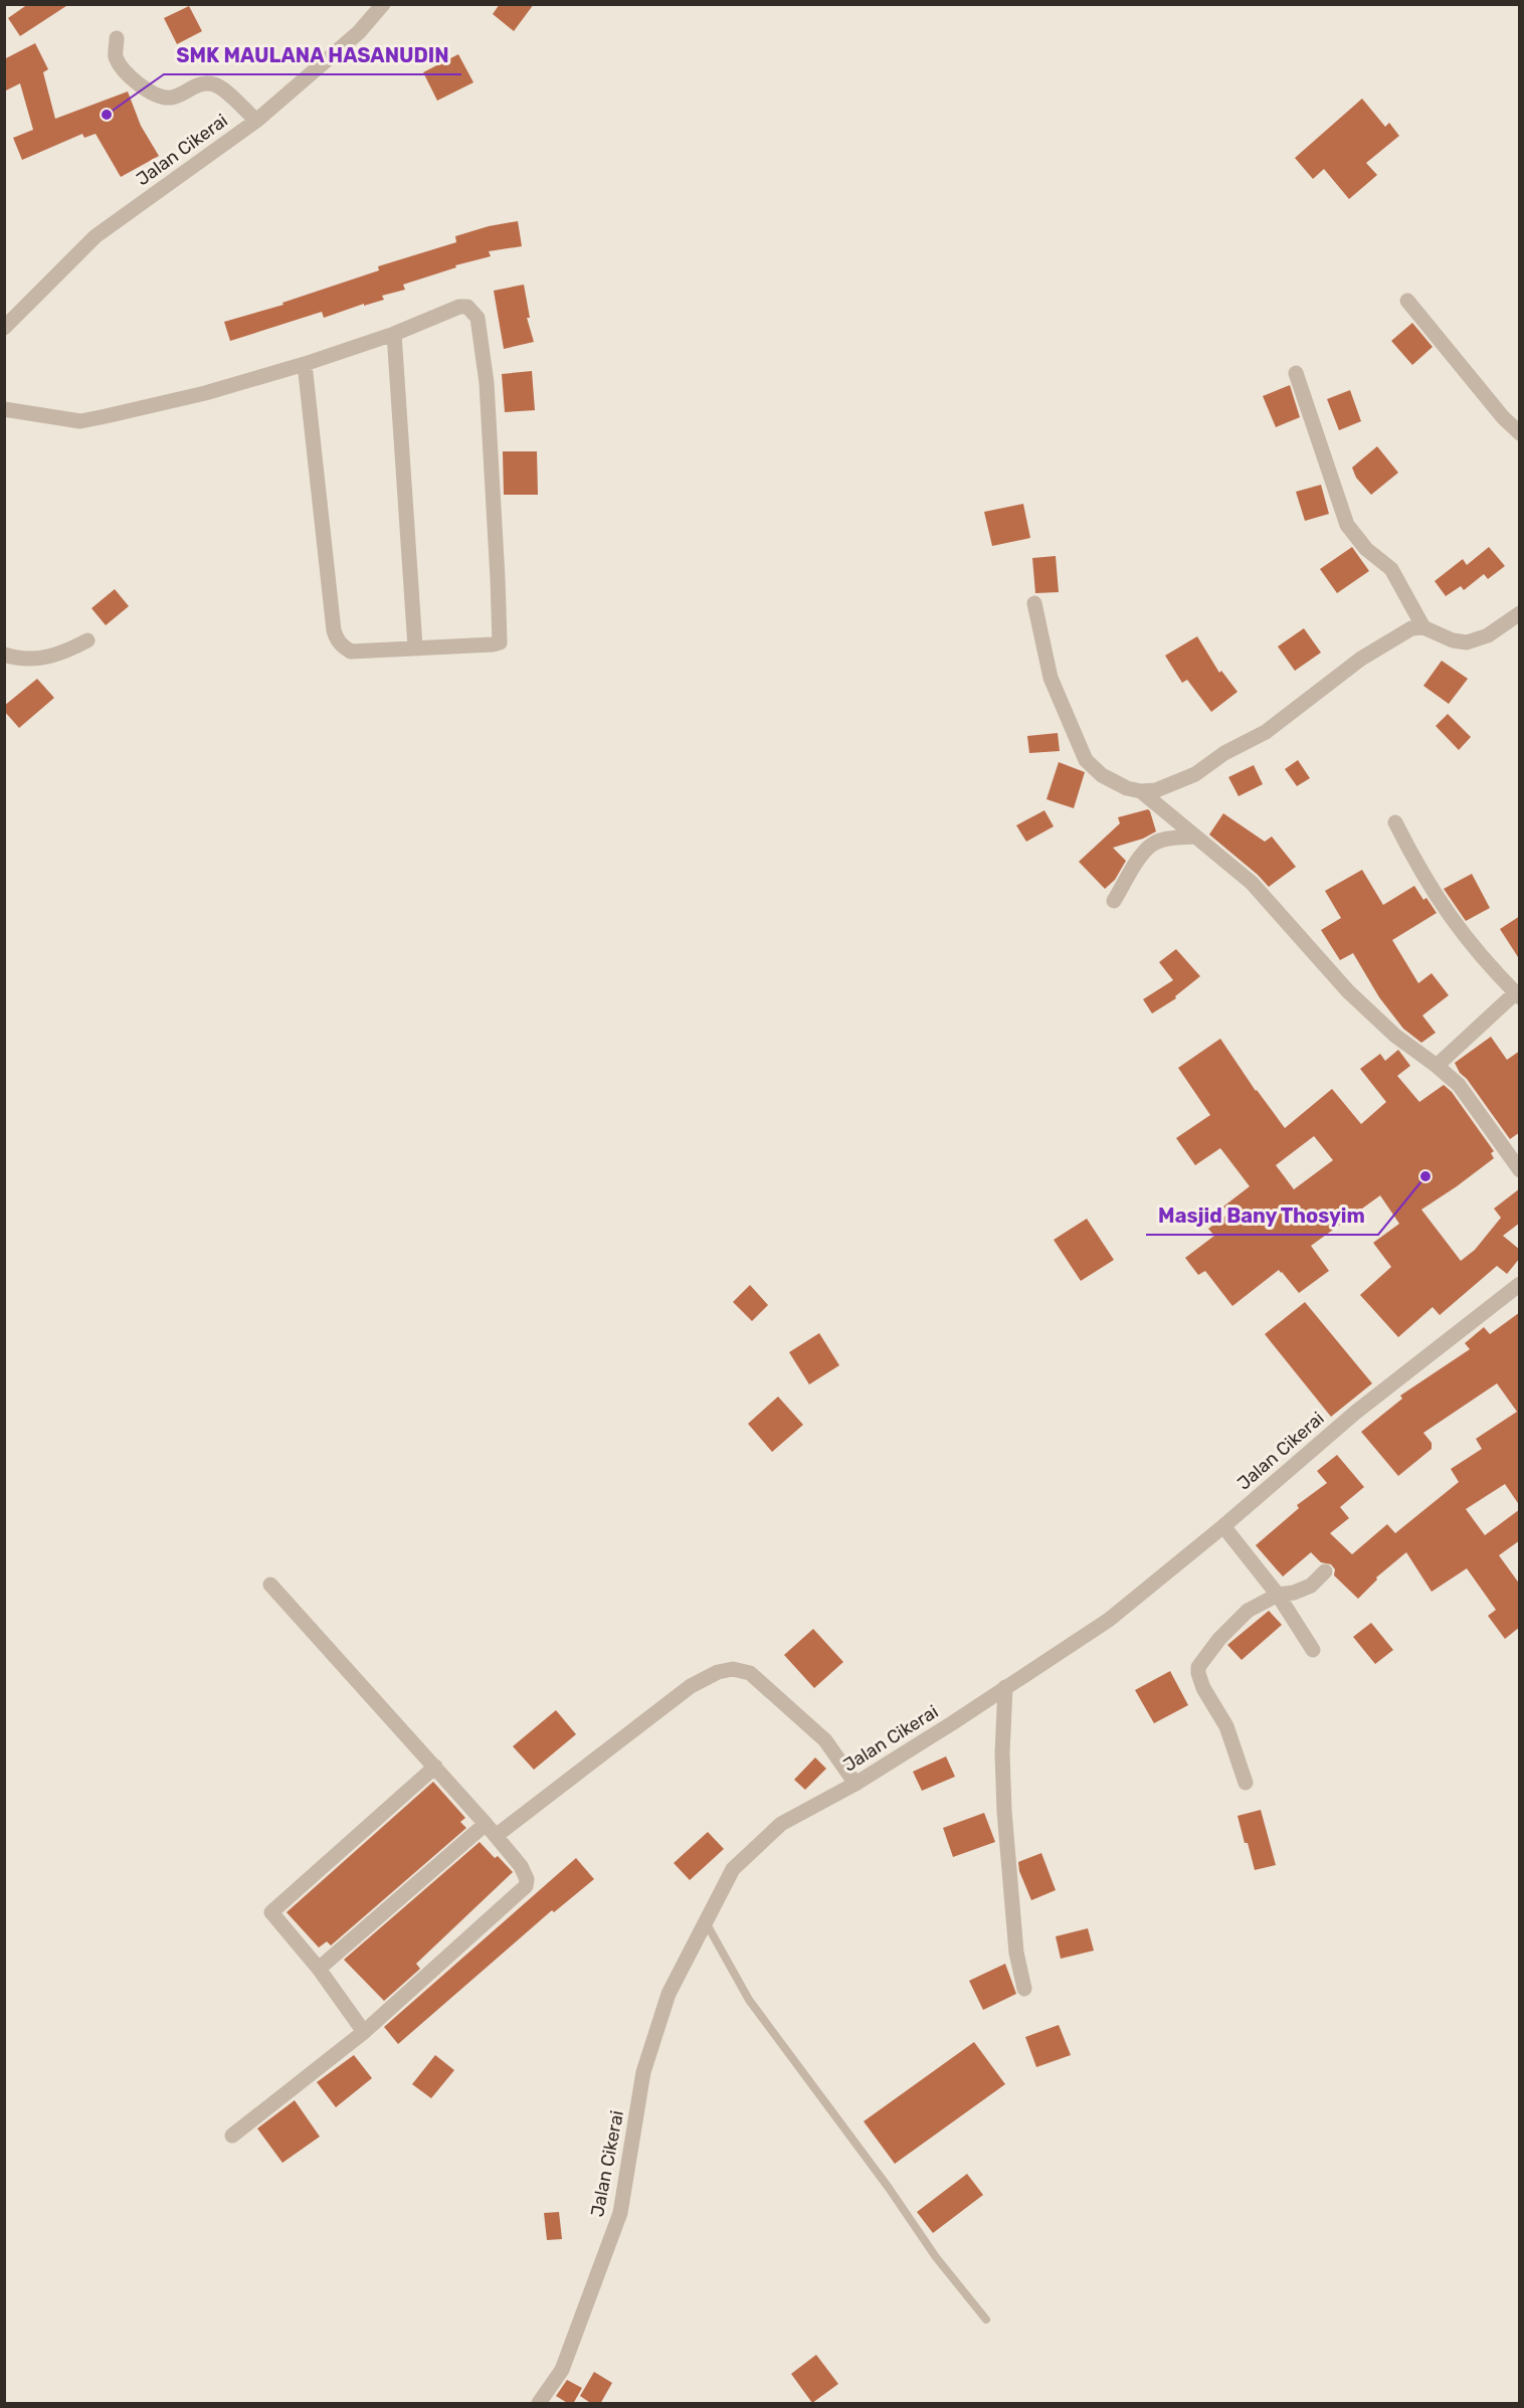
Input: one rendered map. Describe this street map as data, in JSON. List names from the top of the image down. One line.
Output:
{"streets":{"street":["Jalan Cikerai"]},"places":["SMK MAULANA HASANUDIN","Masjid Bany Thosyim"]}
